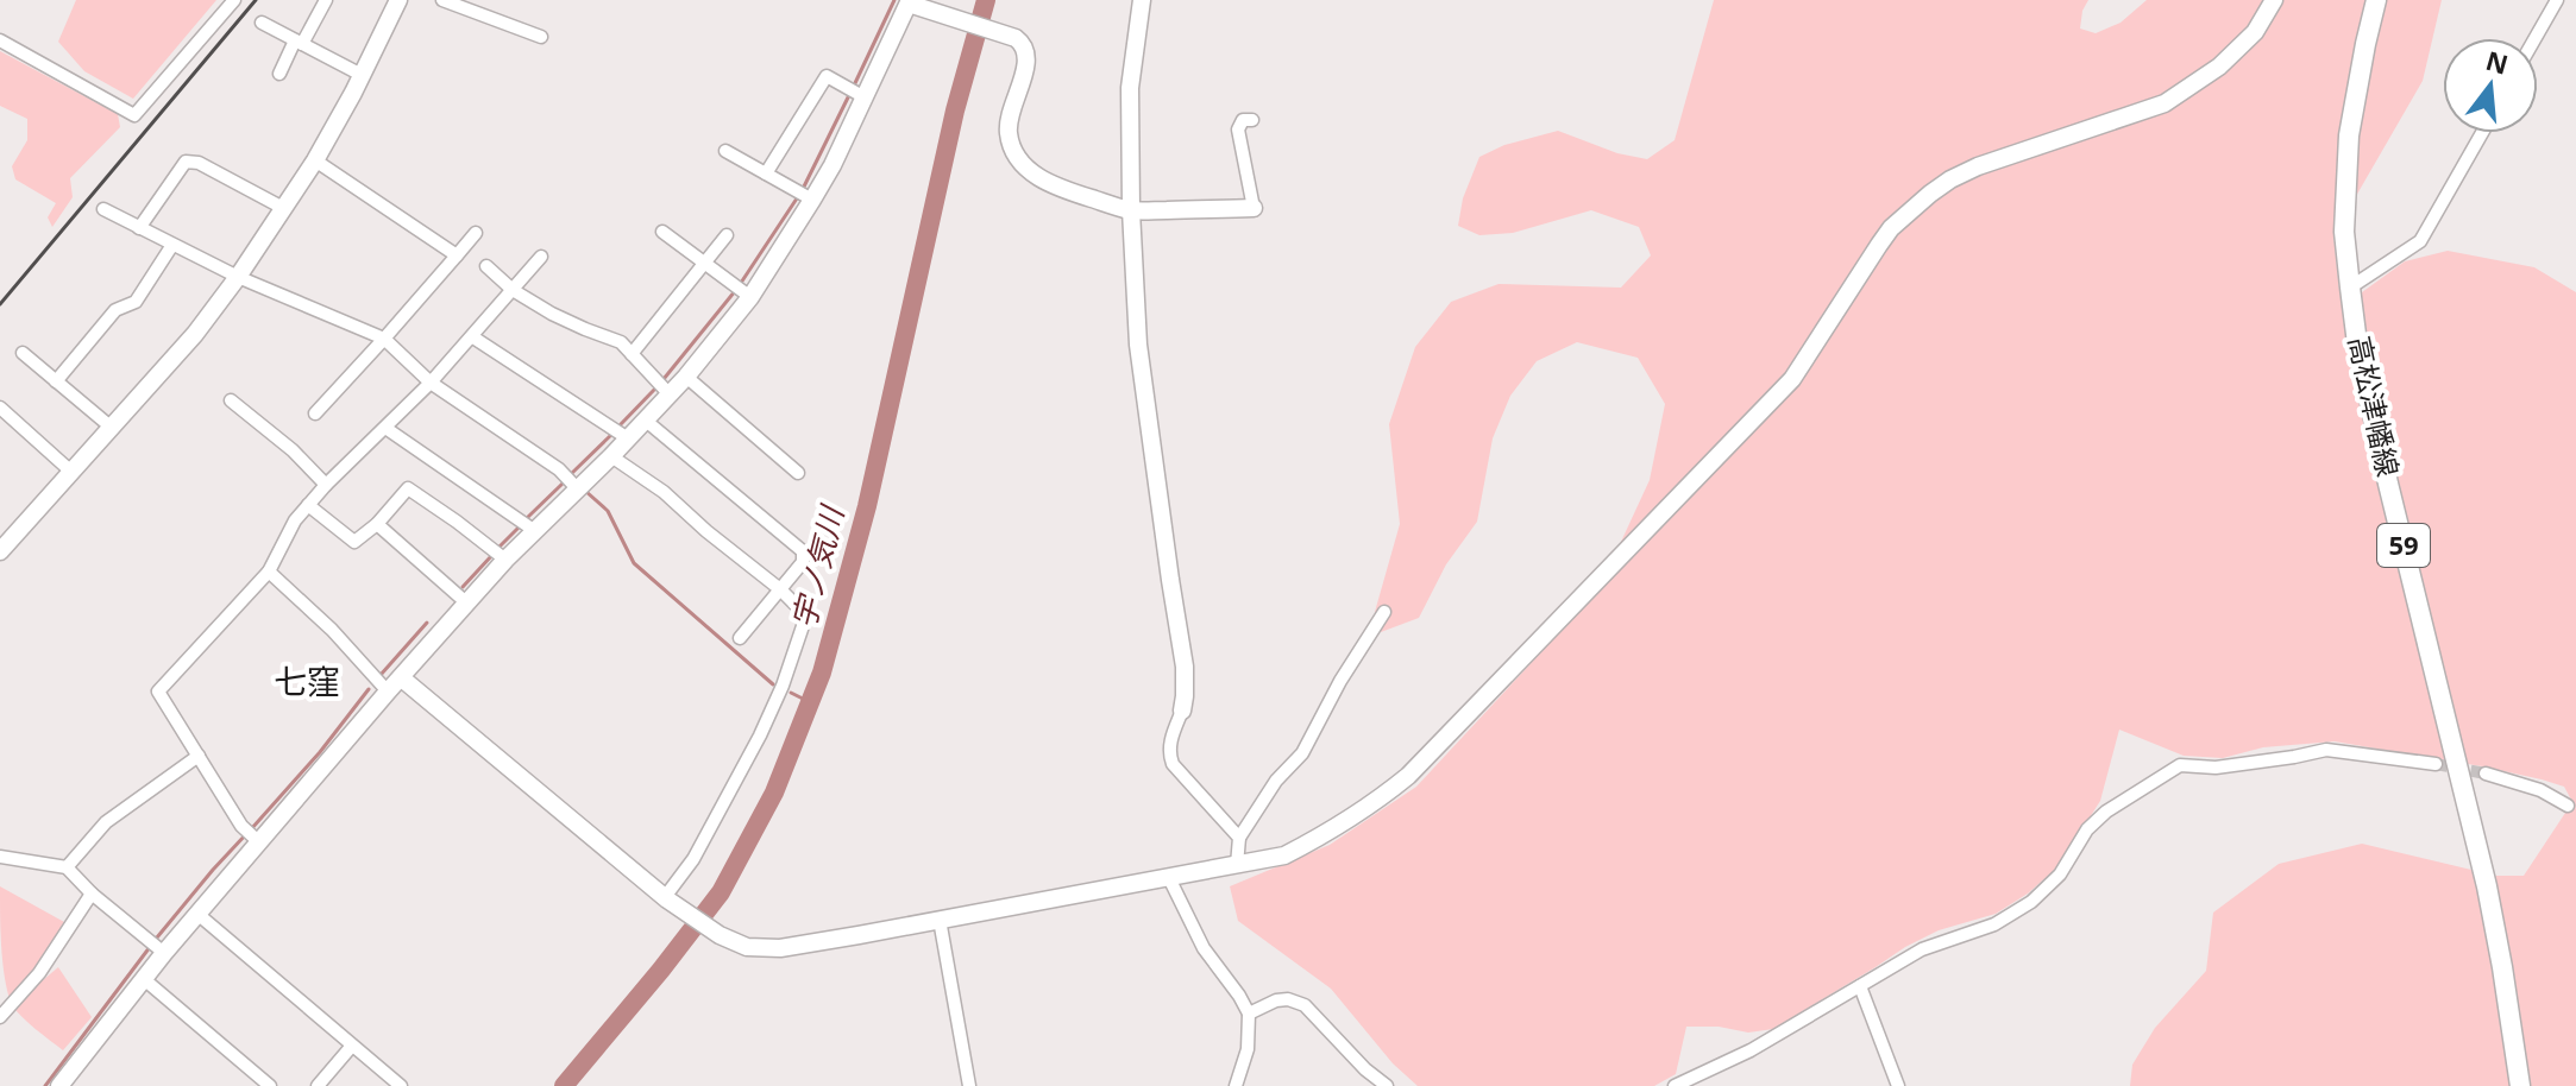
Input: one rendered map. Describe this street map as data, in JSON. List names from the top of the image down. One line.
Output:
{"streets":{"main road":["高松津幡線","59"]},"districts":["七窪"],"water":["宇ノ気川"],"north":"top"}
